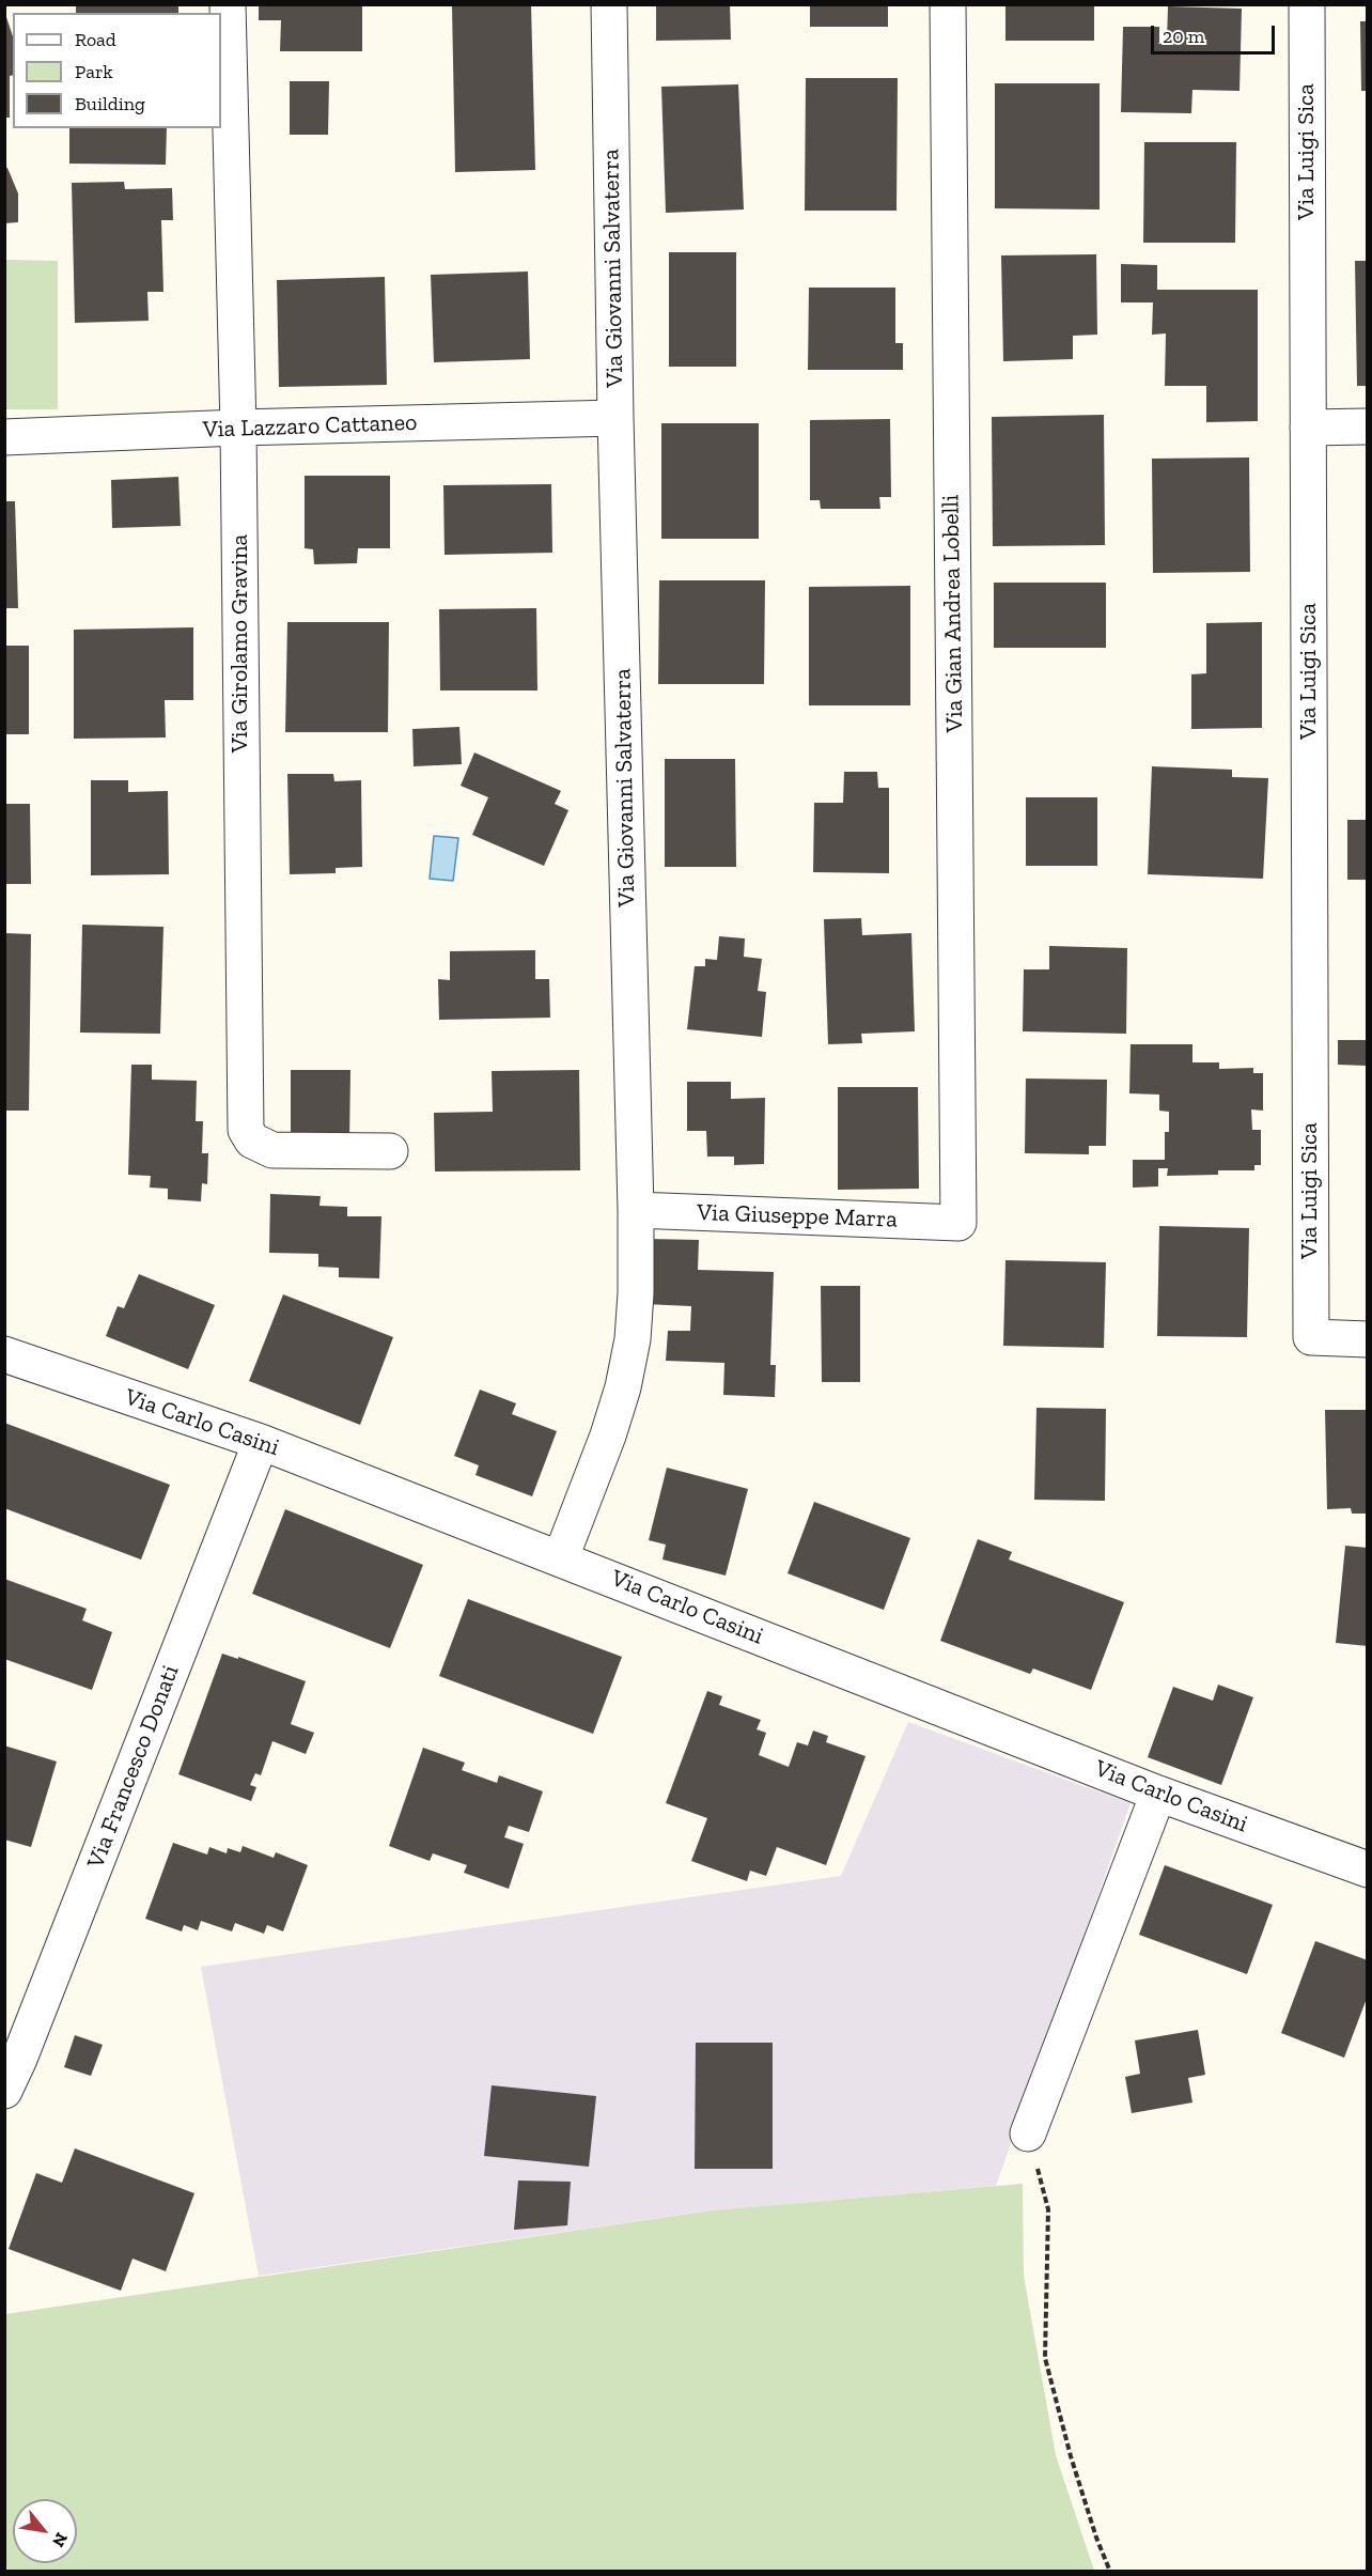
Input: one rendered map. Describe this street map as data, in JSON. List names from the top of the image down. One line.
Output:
{"streets":{"street":["Via Luigi Sica","Via Giovanni Salvaterra","Via Lazzaro Cattaneo","Via Gian Andrea Lobelli","Via Girolamo Gravina","Via Giuseppe Marra","Via Carlo Casini","Via Francesco Donati"]},"crossings":[["Via Giovanni Salvaterra","Via Lazzaro Cattaneo"],["Via Giovanni Salvaterra","Via Giuseppe Marra"],["Via Giovanni Salvaterra","Via Carlo Casini"],["Via Lazzaro Cattaneo","Via Girolamo Gravina"],["Via Gian Andrea Lobelli","Via Giuseppe Marra"],["Via Carlo Casini","Via Francesco Donati"]],"legend":["Road","Park","Building"],"scale_bar":"20 m","north":"bottom right"}
